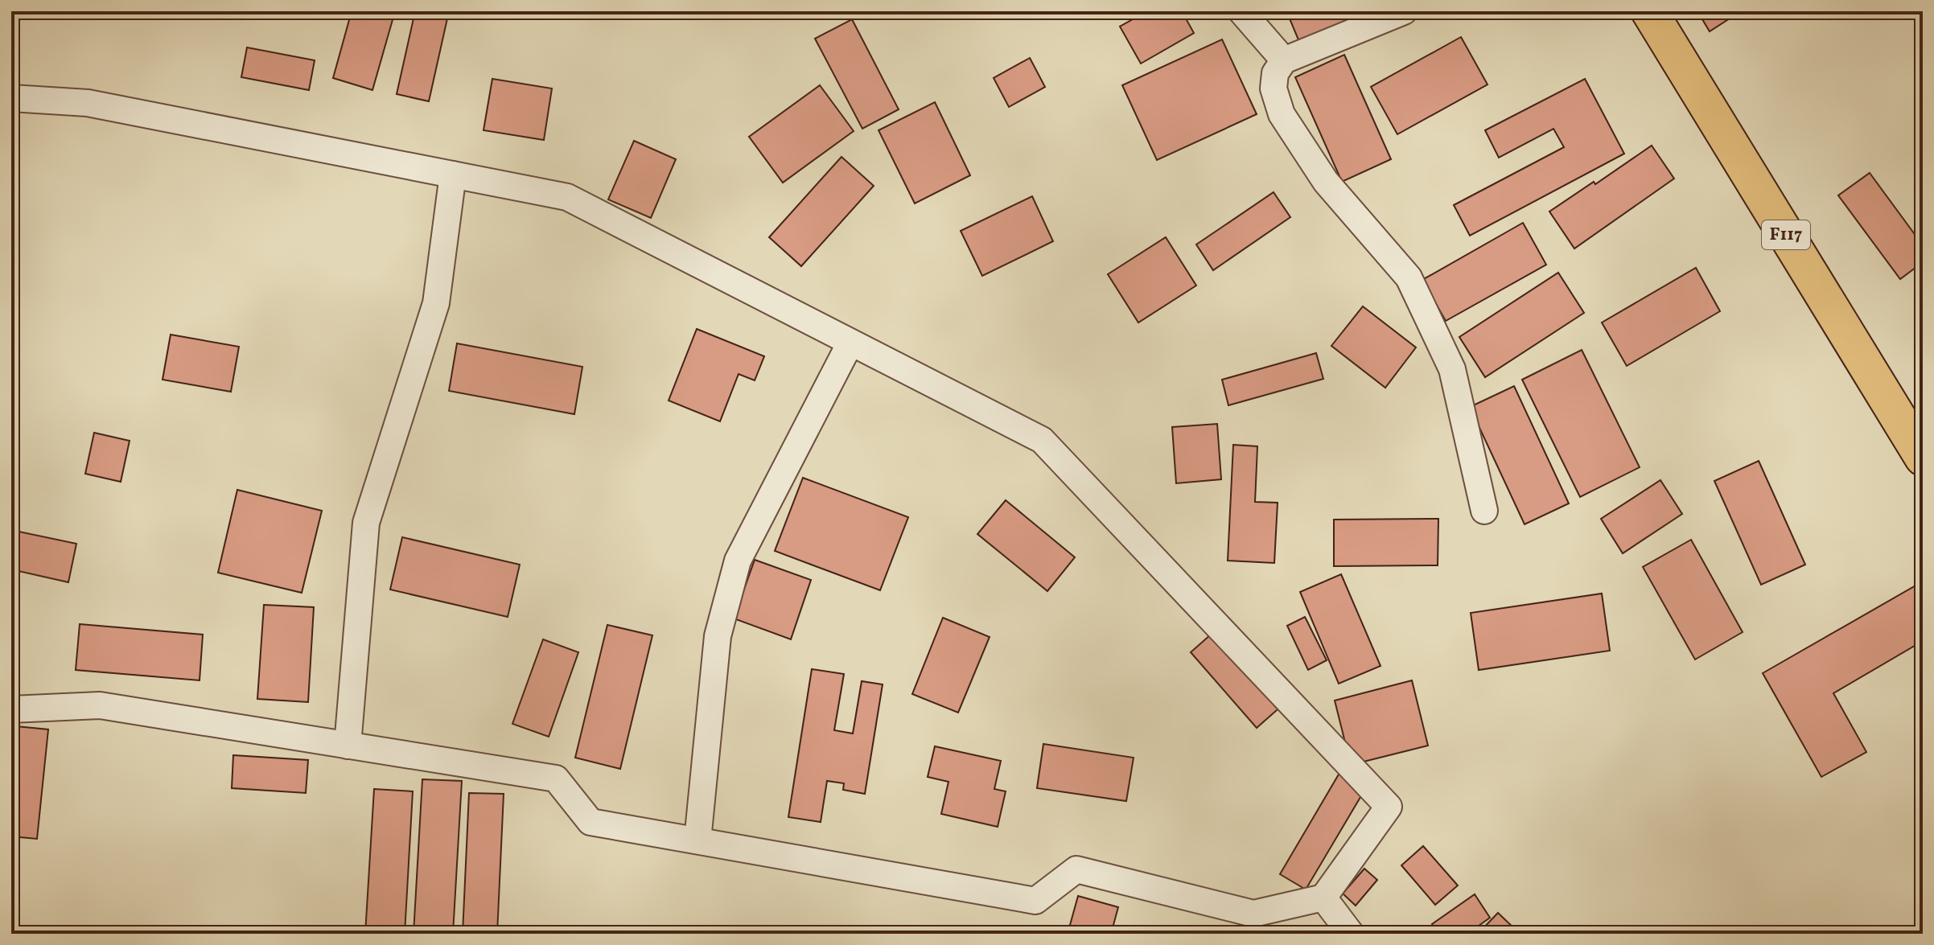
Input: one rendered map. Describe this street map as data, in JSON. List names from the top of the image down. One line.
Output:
{"streets":{"main road":["F117"]}}
